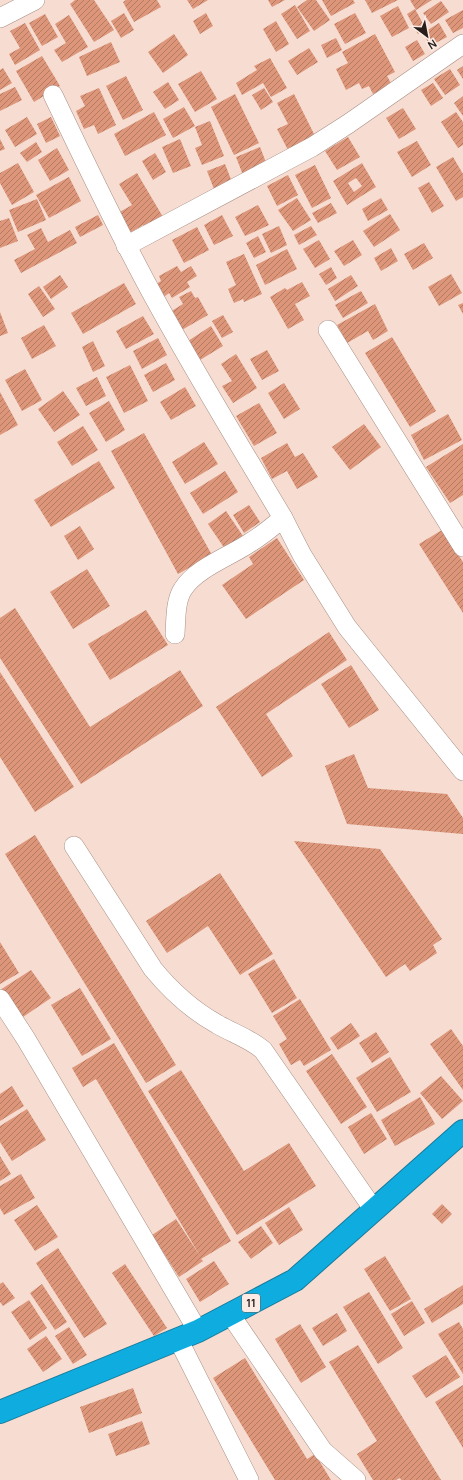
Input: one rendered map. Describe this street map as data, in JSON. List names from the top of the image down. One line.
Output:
{"streets":{"highway":["11"]},"north":"bottom right"}
